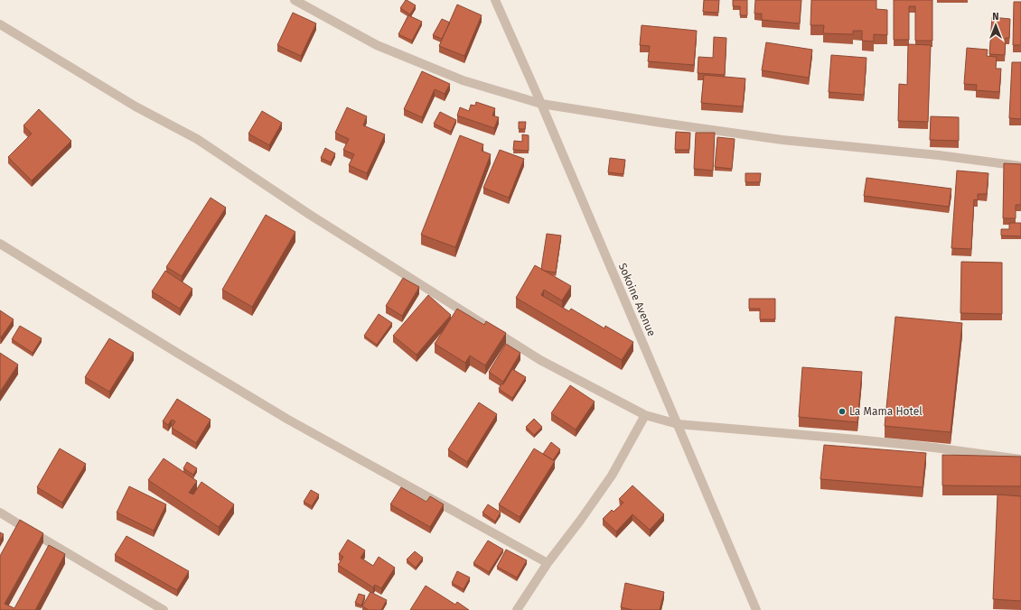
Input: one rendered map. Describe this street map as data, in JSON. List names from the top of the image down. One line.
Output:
{"streets":{"street":["Sokoine Avenue"]},"places":["La Mama Hotel"],"north":"top"}
